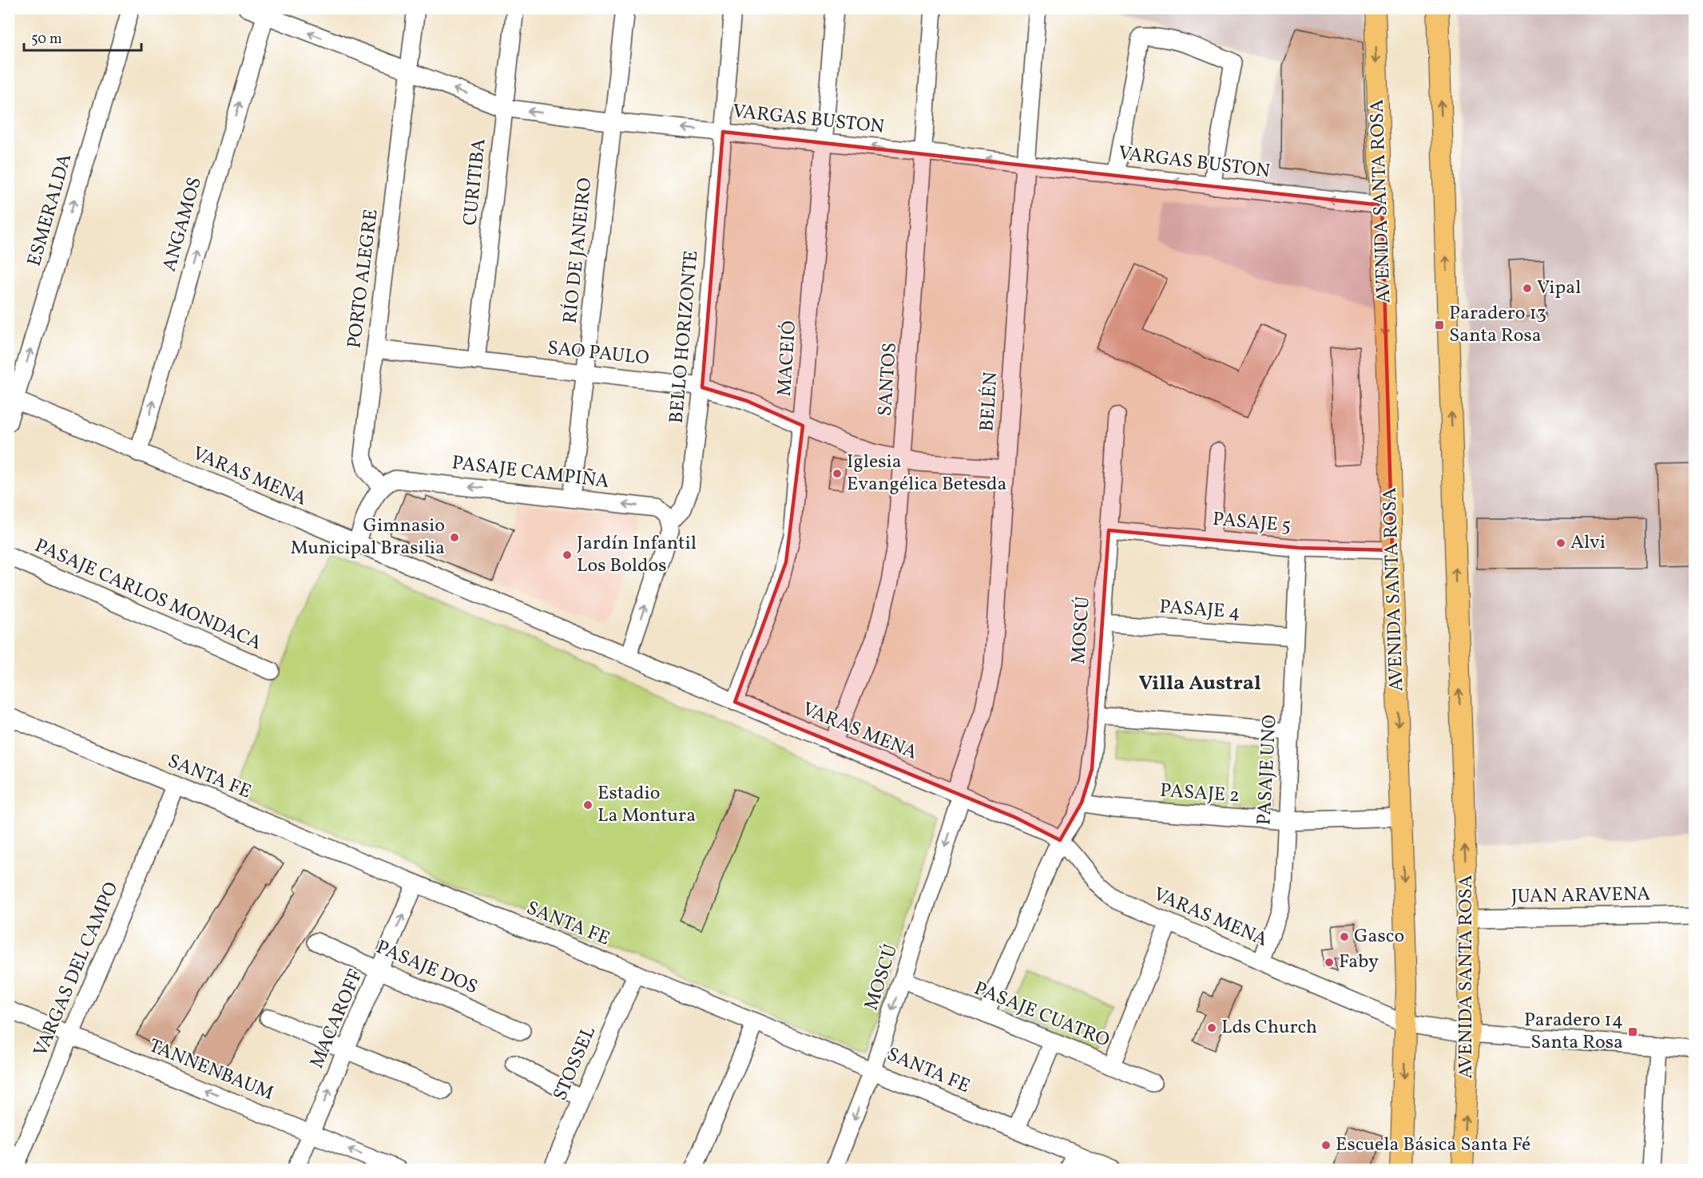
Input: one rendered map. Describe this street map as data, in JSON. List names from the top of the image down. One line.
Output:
{"streets":{"main road":["AVENIDA SANTA ROSA"],"street":["VARGAS BUSTON","CURITIBA","ESMERALDA","ANGAMOS","RÍO DE JANEIRO","PORTO ALEGRE","BELLO HORIZONTE","SAO PAULO","MACEIÓ","SANTOS","BELÉN","PASAJE CAMPIÑA","VARAS MENA","PASAJE 5","PASAJE CARLOS MONDACA","PASAJE 4","MOSCÚ","PASAJE UNO","SANTA FE","PASAJE 2","JUAN ARAVENA","PASAJE DOS","VARGAS DEL CAMPO","PASAJE CUATRO","MACAROFF","STOSSEL","TANNENBAUM"]},"crossings":[["VARGAS BUSTON","CURITIBA"],["VARGAS BUSTON","AVENIDA SANTA ROSA"],["VARGAS BUSTON","ANGAMOS"],["VARGAS BUSTON","RÍO DE JANEIRO"],["VARGAS BUSTON","PORTO ALEGRE"],["VARGAS BUSTON","BELLO HORIZONTE"],["VARGAS BUSTON","MACEIÓ"],["VARGAS BUSTON","SANTOS"],["VARGAS BUSTON","BELÉN"],["CURITIBA","SAO PAULO"],["AVENIDA SANTA ROSA","VARAS MENA"],["AVENIDA SANTA ROSA","PASAJE 5"],["AVENIDA SANTA ROSA","PASAJE 2"],["AVENIDA SANTA ROSA","JUAN ARAVENA"],["ESMERALDA","VARAS MENA"],["ANGAMOS","VARAS MENA"],["RÍO DE JANEIRO","SAO PAULO"],["RÍO DE JANEIRO","PASAJE CAMPIÑA"],["PORTO ALEGRE","SAO PAULO"],["PORTO ALEGRE","PASAJE CAMPIÑA"],["BELLO HORIZONTE","SAO PAULO"],["BELLO HORIZONTE","PASAJE CAMPIÑA"],["BELLO HORIZONTE","VARAS MENA"],["SAO PAULO","MACEIÓ"],["SAO PAULO","SANTOS"],["SAO PAULO","BELÉN"],["MACEIÓ","VARAS MENA"],["SANTOS","VARAS MENA"],["BELÉN","VARAS MENA"],["BELÉN","MOSCÚ"],["VARAS MENA","MOSCÚ"],["VARAS MENA","PASAJE UNO"],["PASAJE 5","MOSCÚ"],["PASAJE 5","PASAJE UNO"],["PASAJE 4","MOSCÚ"],["PASAJE 4","PASAJE UNO"],["MOSCÚ","SANTA FE"],["MOSCÚ","PASAJE 2"],["MOSCÚ","PASAJE CUATRO"],["PASAJE UNO","PASAJE 2"],["SANTA FE","VARGAS DEL CAMPO"],["SANTA FE","MACAROFF"],["SANTA FE","STOSSEL"],["PASAJE DOS","MACAROFF"],["VARGAS DEL CAMPO","TANNENBAUM"],["MACAROFF","TANNENBAUM"]],"one_way":["VARGAS BUSTON","ESMERALDA","ANGAMOS","PASAJE CAMPIÑA","MACAROFF"],"districts":["Villa Austral"],"places":{"other":["Vipal","Iglesia Evangélica Betesda","Gimnasio Municipal Brasilia","Alvi","Jardín Infantil Los Boldos","Estadio La Montura","Gasco","Faby","Lds Church","Escuela Básica Santa Fé"],"transit":["Paradero 13 Santa Rosa","Paradero 14 Santa Rosa"]},"scale_bar":"50 m"}
